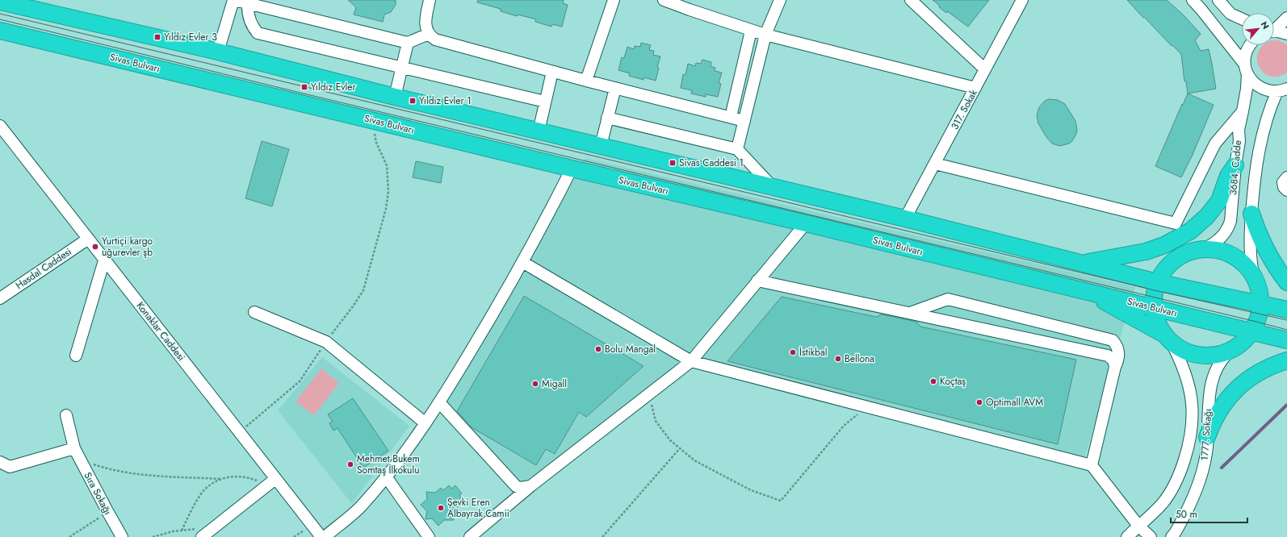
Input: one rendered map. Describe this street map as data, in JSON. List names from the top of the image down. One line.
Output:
{"streets":{"highway":["Sivas Bulvarı"],"street":["317. Sokak","3684. Cadde","Hasdal Caddesi","Konaklar Caddesi","1777. Sokağı","Sıra Sokağı"]},"crossings":[["Hasdal Caddesi","Konaklar Caddesi"]],"places":{"transit":["Yıldız Evler 3","Yıldız Evler","Yıldız Evler 1","Sivas Caddesi 1"],"other":["Yurtiçi kargo uğurevler şb","Bolu Mangal","İstikbal","Bellona","Koçtaş","Migall","Optimall AVM","Mehmet Bukem Somtaş İlkokulu","Şevki Eren Albayrak Camii"]},"scale_bar":"50 m","north":"top right"}
